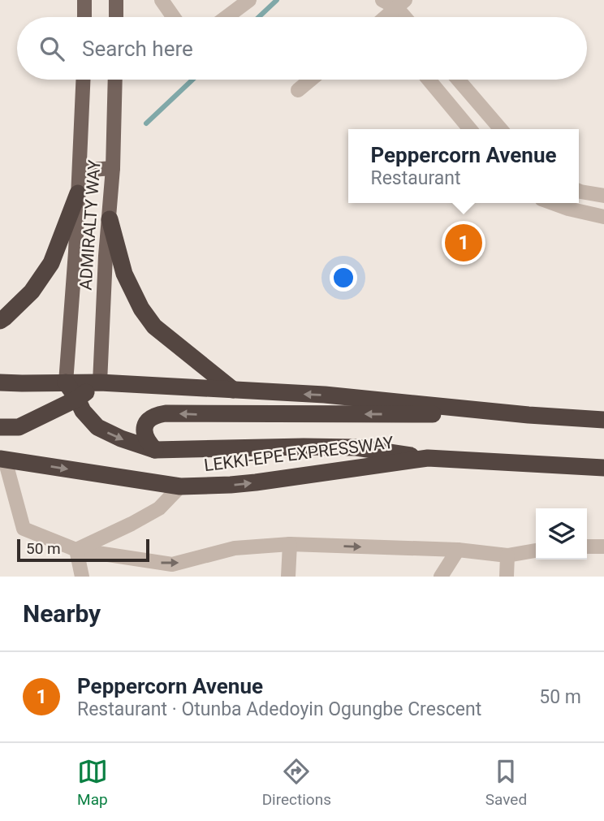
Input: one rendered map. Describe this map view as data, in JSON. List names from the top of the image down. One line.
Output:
{"streets":{"highway":["LEKKI-EPE EXPRESSWAY"],"main road":["ADMIRALTY WAY"]},"scale_bar":"50 m","page":{"search":"Search here","popup":["Peppercorn Avenue","Restaurant"],"pins":"1","scale":"50 m","heading":"Nearby","list":[{"mark":"1","name":"Peppercorn Avenue","note":"Restaurant · Otunba Adedoyin Ogungbe Crescent","value":"50 m"}],"nav":["Map","Directions","Saved"]}}
